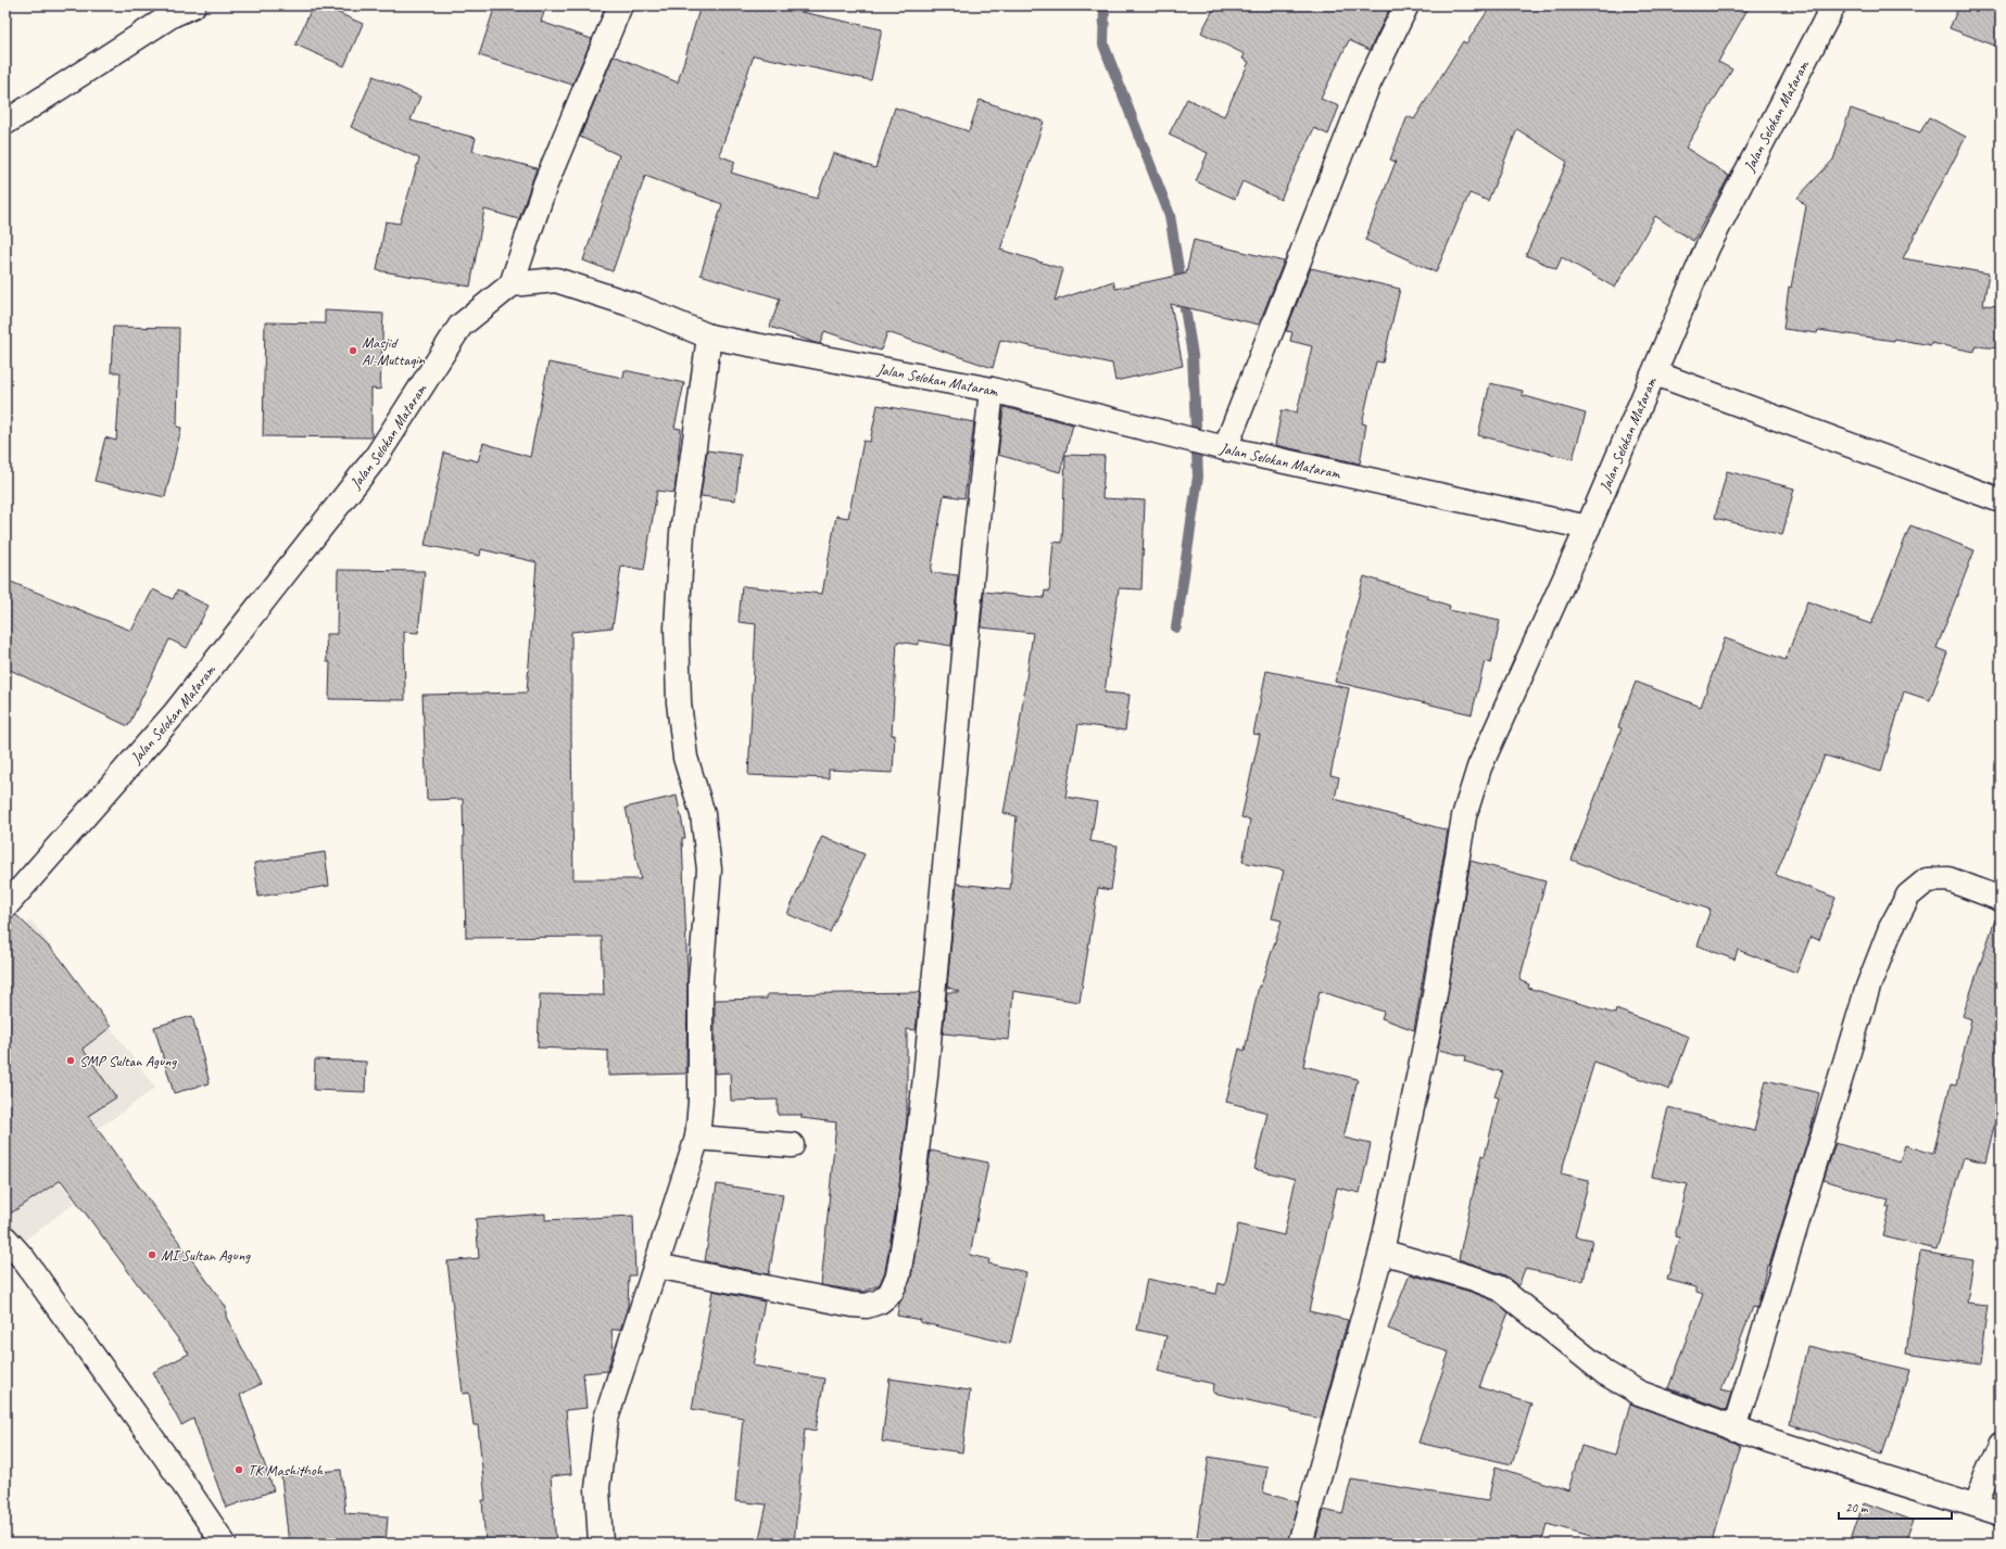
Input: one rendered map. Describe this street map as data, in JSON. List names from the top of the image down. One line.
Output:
{"streets":{"street":["Jalan Selokan Mataram"]},"places":["Masjid Al-Muttaqin","SMP Sultan Agung","MI Sultan Agung","TK Mashithoh"],"scale_bar":"20 m"}
